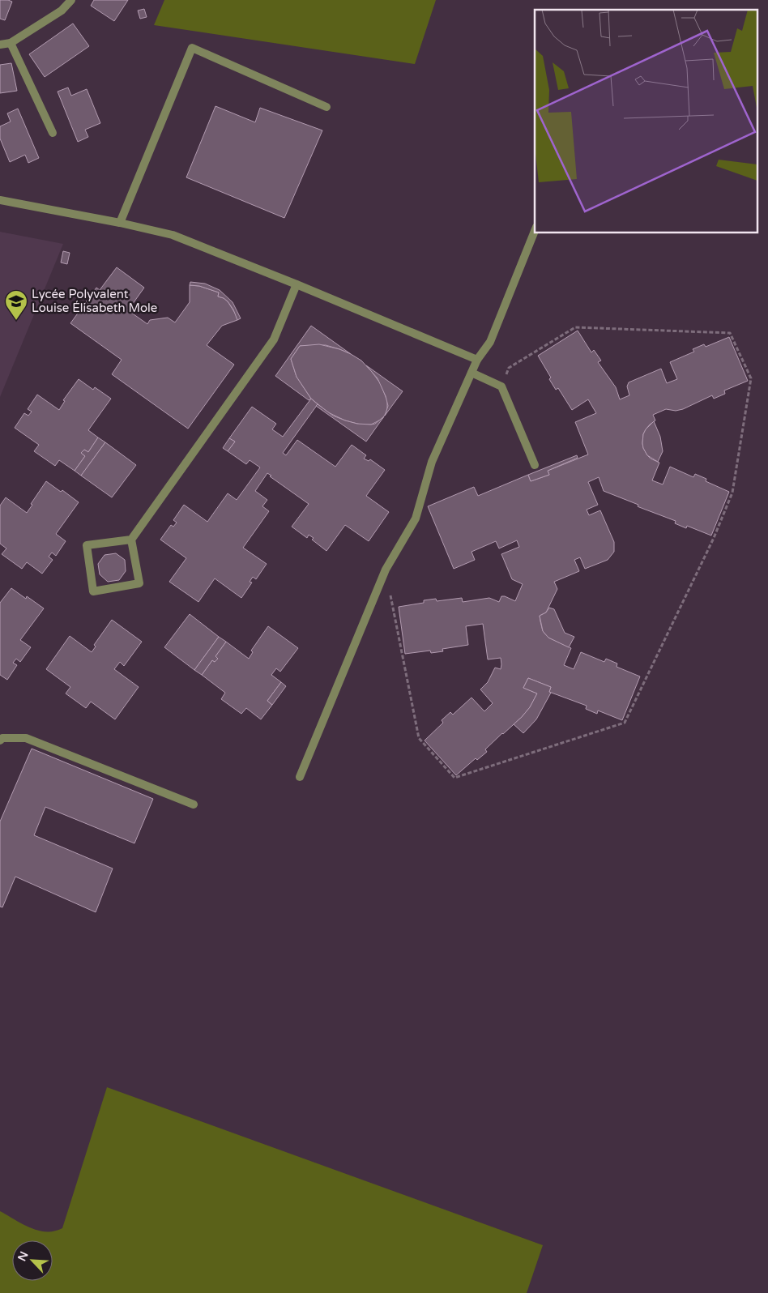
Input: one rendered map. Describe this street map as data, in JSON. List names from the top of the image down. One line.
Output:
{"places":{"school or university":["Lycée Polyvalent Louise Élisabeth Mole"]},"north":"top left"}
